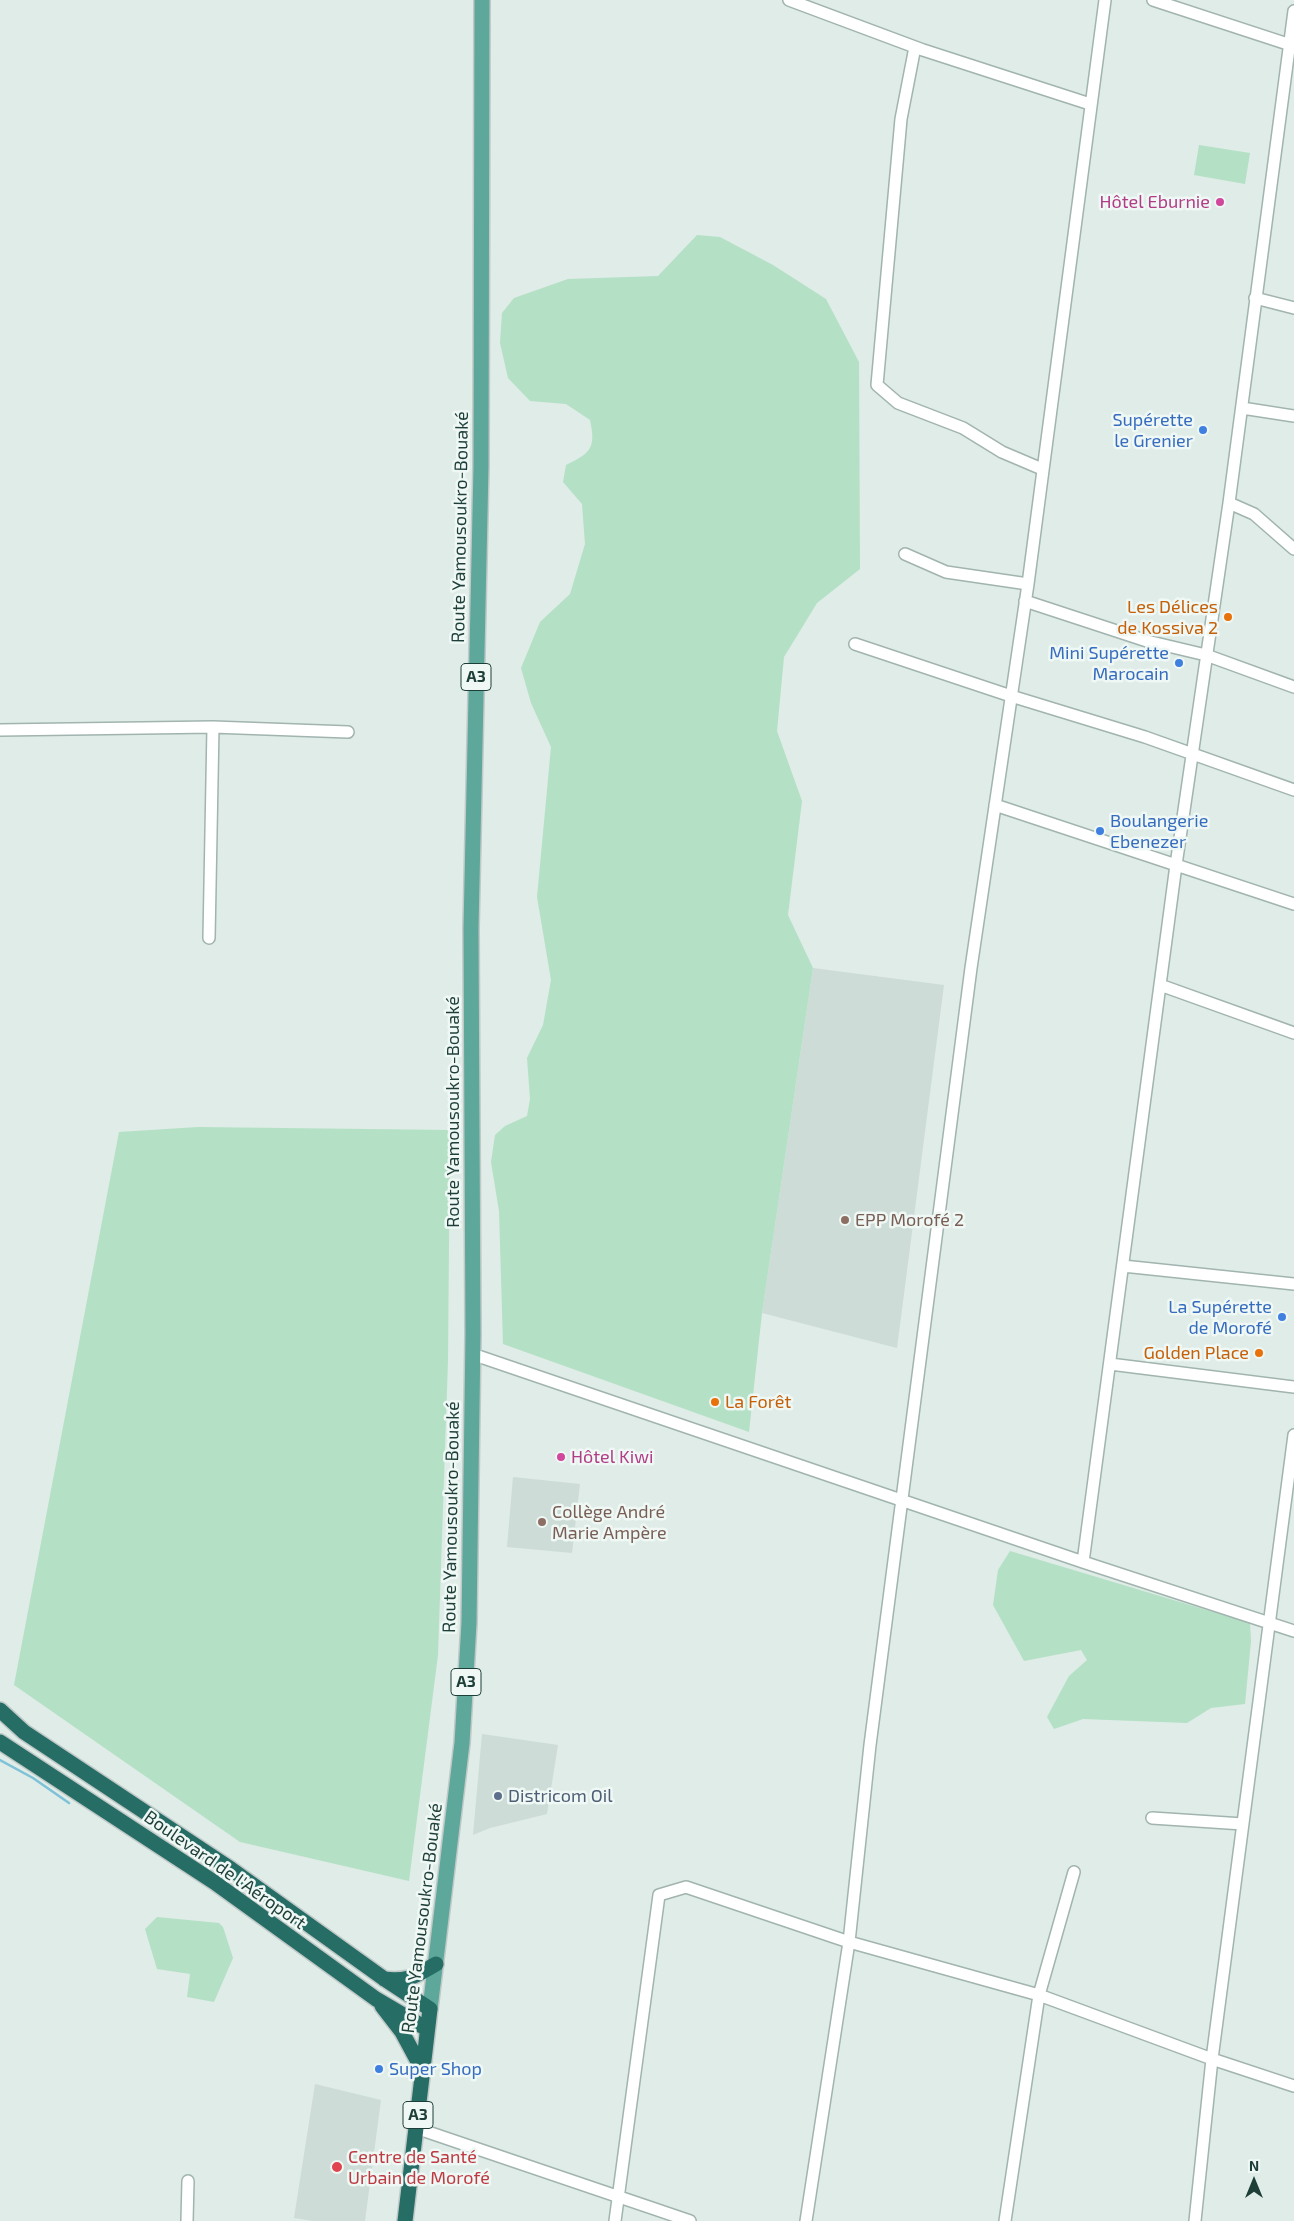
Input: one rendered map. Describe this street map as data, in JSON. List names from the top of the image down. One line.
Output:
{"streets":{"highway":["Route Yamousoukro-Bouaké","A3","Boulevard de l'Aéroport"]},"crossings":[["Route Yamousoukro-Bouaké","Boulevard de l'Aéroport"]],"places":["Hôtel Eburnie","Supérette le Grenier","Les Délices de Kossiva 2","Mini Supérette Marocain","Boulangerie Ebenezer","EPP Morofé 2","La Supérette de Morofé","Golden Place","La Forêt","Hôtel Kiwi","Collège André Marie Ampère","Districom Oil","Super Shop","Centre de Santé Urbain de Morofé"],"north":"top"}
